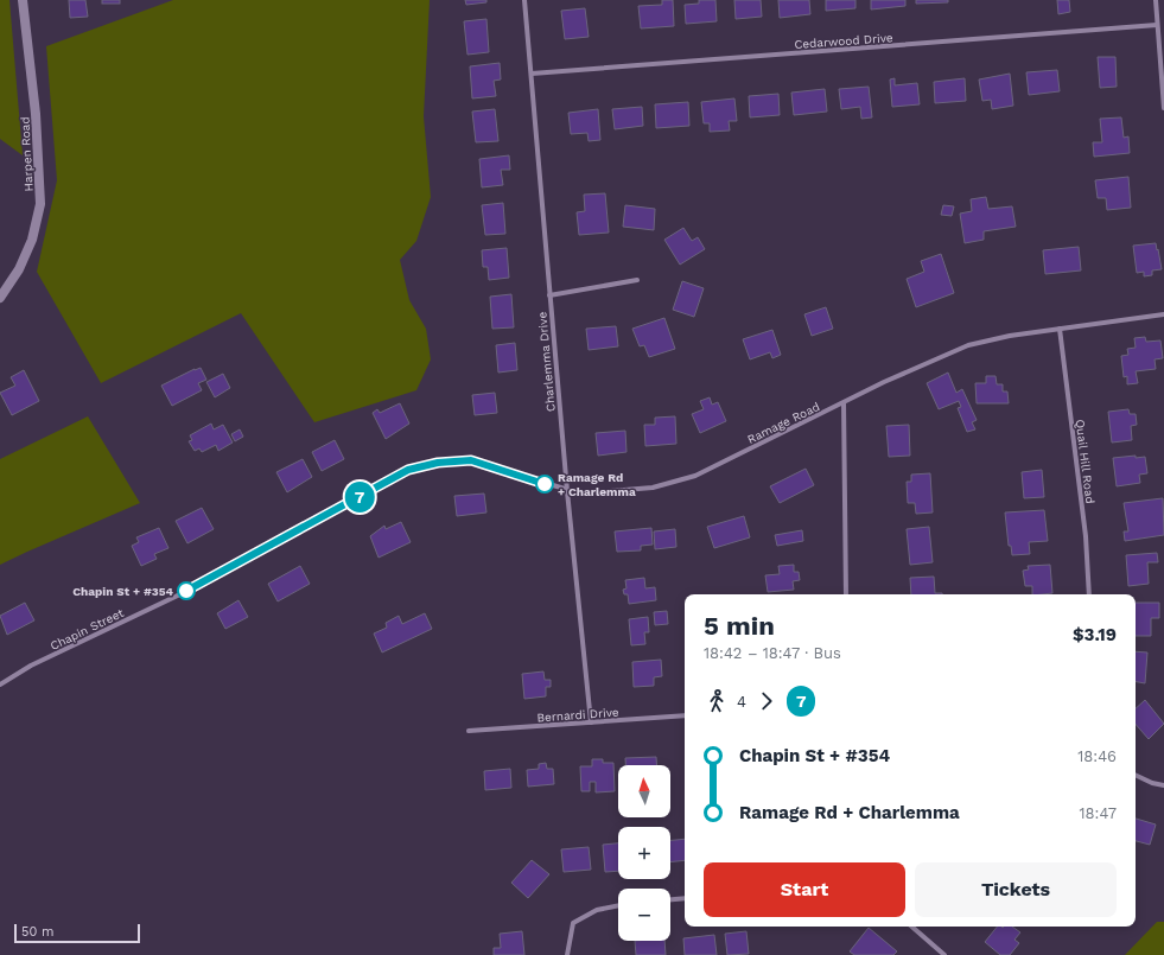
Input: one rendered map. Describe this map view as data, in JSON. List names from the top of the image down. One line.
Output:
{"streets":{"street":["Cedarwood Drive","Harpen Road","Charlemma Drive","Ramage Road","Quail Hill Road","Chapin Street","Bernardi Drive"]},"crossings":[["Cedarwood Drive","Charlemma Drive"],["Charlemma Drive","Ramage Road"],["Charlemma Drive","Bernardi Drive"],["Ramage Road","Quail Hill Road"],["Ramage Road","Chapin Street"]],"places":["Ramage Rd + Charlemma","Chapin St + #354"],"lines":["bus line 7"],"scale_bar":"50 m","north":"top","page":{"on_map":"7","heading":["5 min","18:42 – 18:47 · Bus","$3.19"],"legs":["4","7"],"list":[{"name":"Chapin St + #354","value":"18:46"},{"name":"Ramage Rd + Charlemma","value":"18:47"}],"map_buttons":["+","−"],"buttons":["Start","Tickets"],"scale":"50 m"}}
